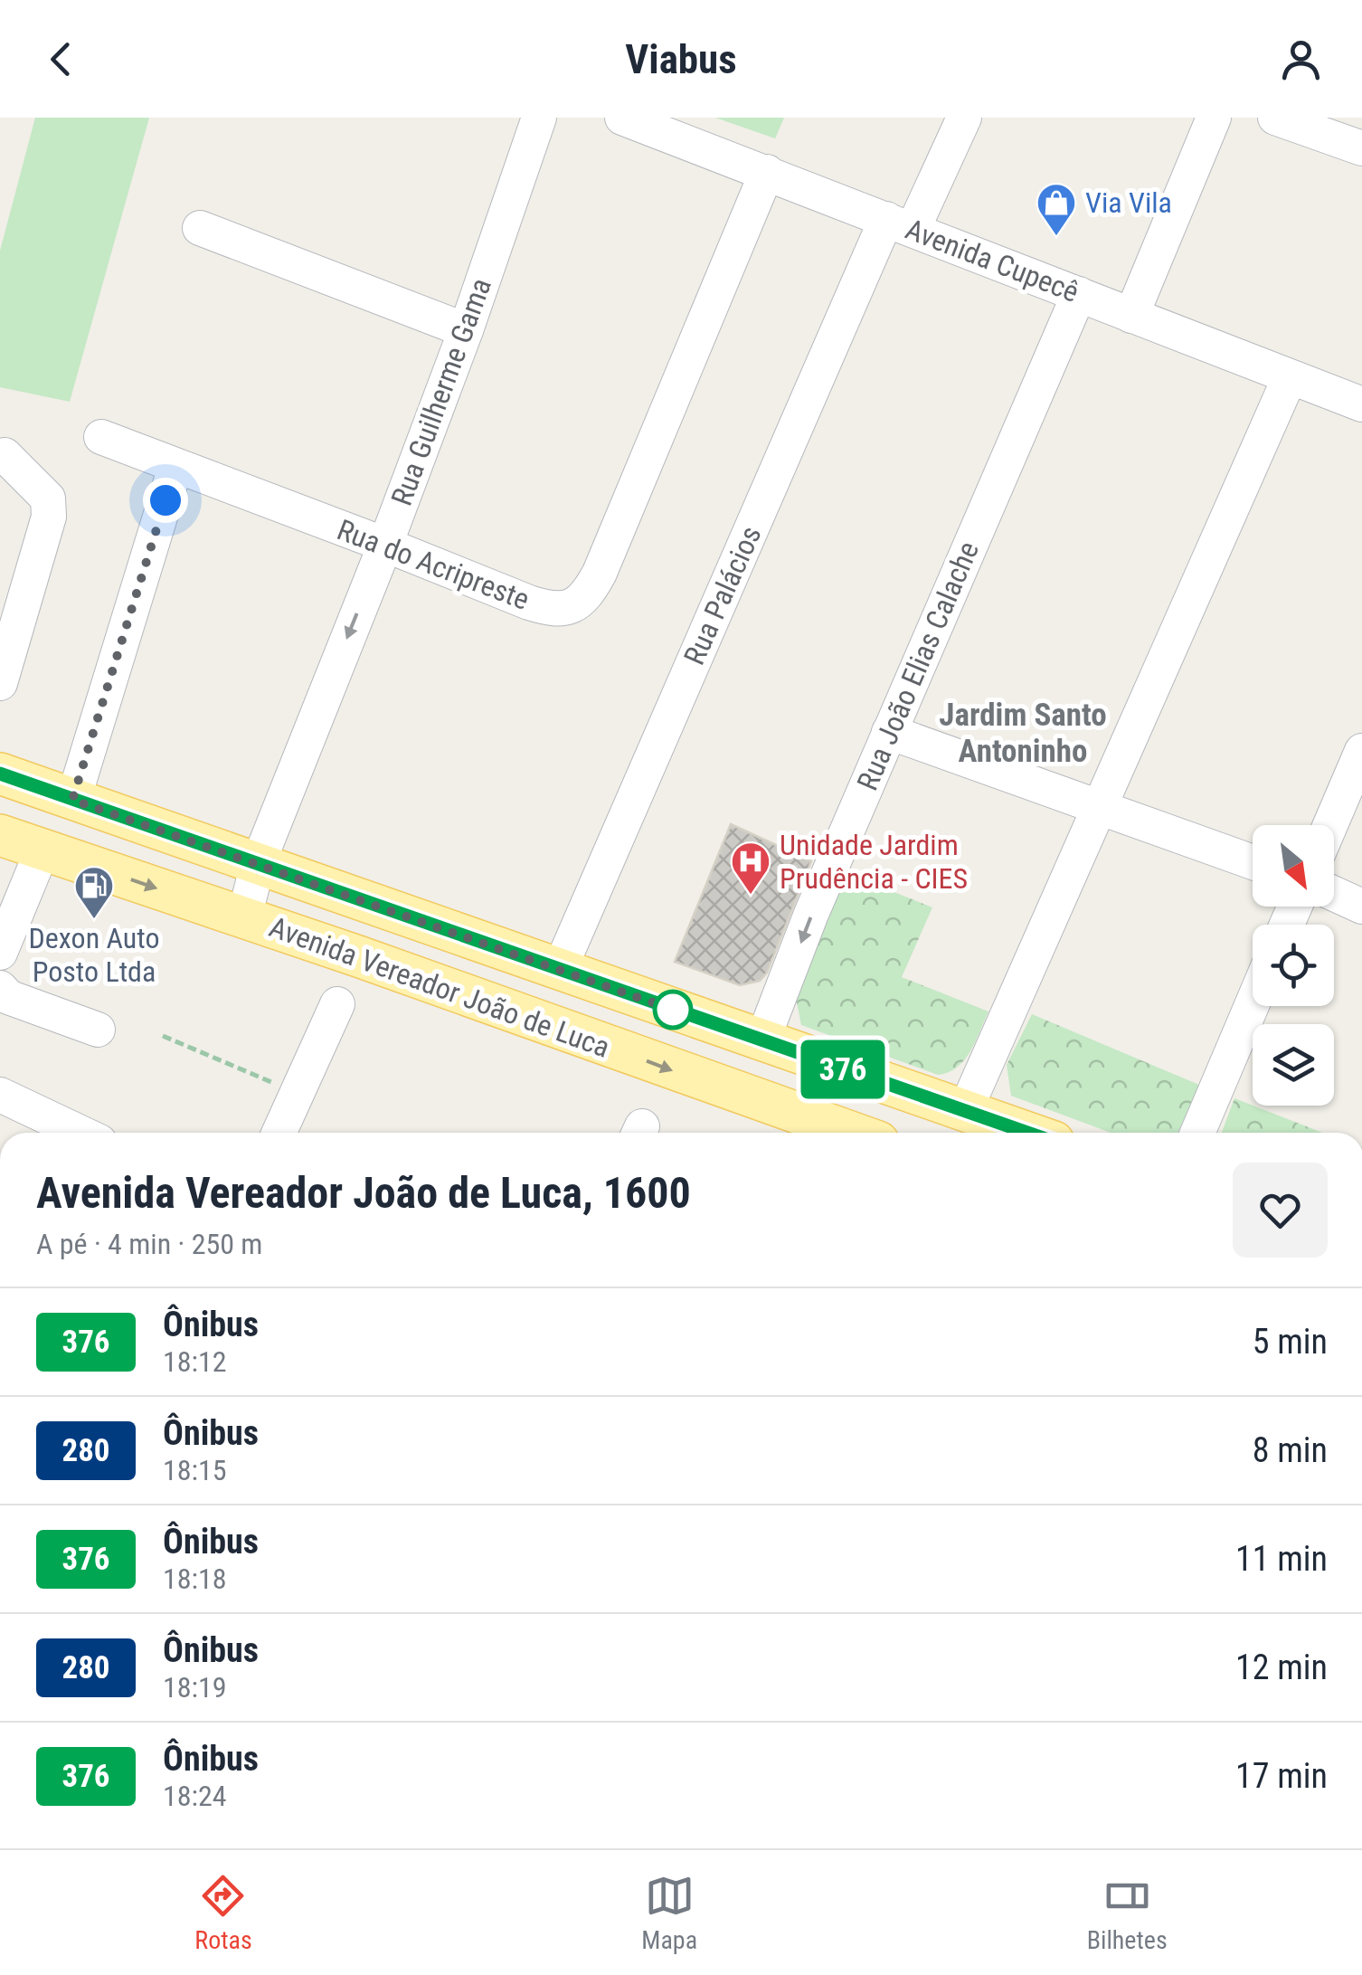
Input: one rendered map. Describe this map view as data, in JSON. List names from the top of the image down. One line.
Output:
{"streets":{"main road":["Avenida Vereador João de Luca"],"street":["Avenida Cupecê","Rua Guilherme Gama","Rua do Acripreste","Rua Palácios","Rua João Elias Calache"]},"crossings":[["Avenida Cupecê","Rua do Acripreste"],["Avenida Cupecê","Rua Palácios"],["Avenida Cupecê","Rua João Elias Calache"],["Rua Guilherme Gama","Rua do Acripreste"],["Rua Guilherme Gama","Avenida Vereador João de Luca"],["Rua Palácios","Avenida Vereador João de Luca"],["Rua João Elias Calache","Avenida Vereador João de Luca"]],"districts":["Jardim Santo Antoninho"],"places":{"shop":["Via Vila"],"hospital":["Unidade Jardim Prudência - CIES"],"fuel station":["Dexon Auto Posto Ltda"]},"lines":["bus line 376"],"north":"bottom right","page":{"header":"Viabus","on_map":"376","heading":["Avenida Vereador João de Luca, 1600","A pé · 4 min · 250 m"],"list":[{"mark":"376","name":"Ônibus","note":"18:12","value":"5 min"},{"mark":"280","name":"Ônibus","note":"18:15","value":"8 min"},{"mark":"376","name":"Ônibus","note":"18:18","value":"11 min"},{"mark":"280","name":"Ônibus","note":"18:19","value":"12 min"},{"mark":"376","name":"Ônibus","note":"18:24","value":"17 min"}],"tabs":["Rotas","Mapa","Bilhetes"]}}
